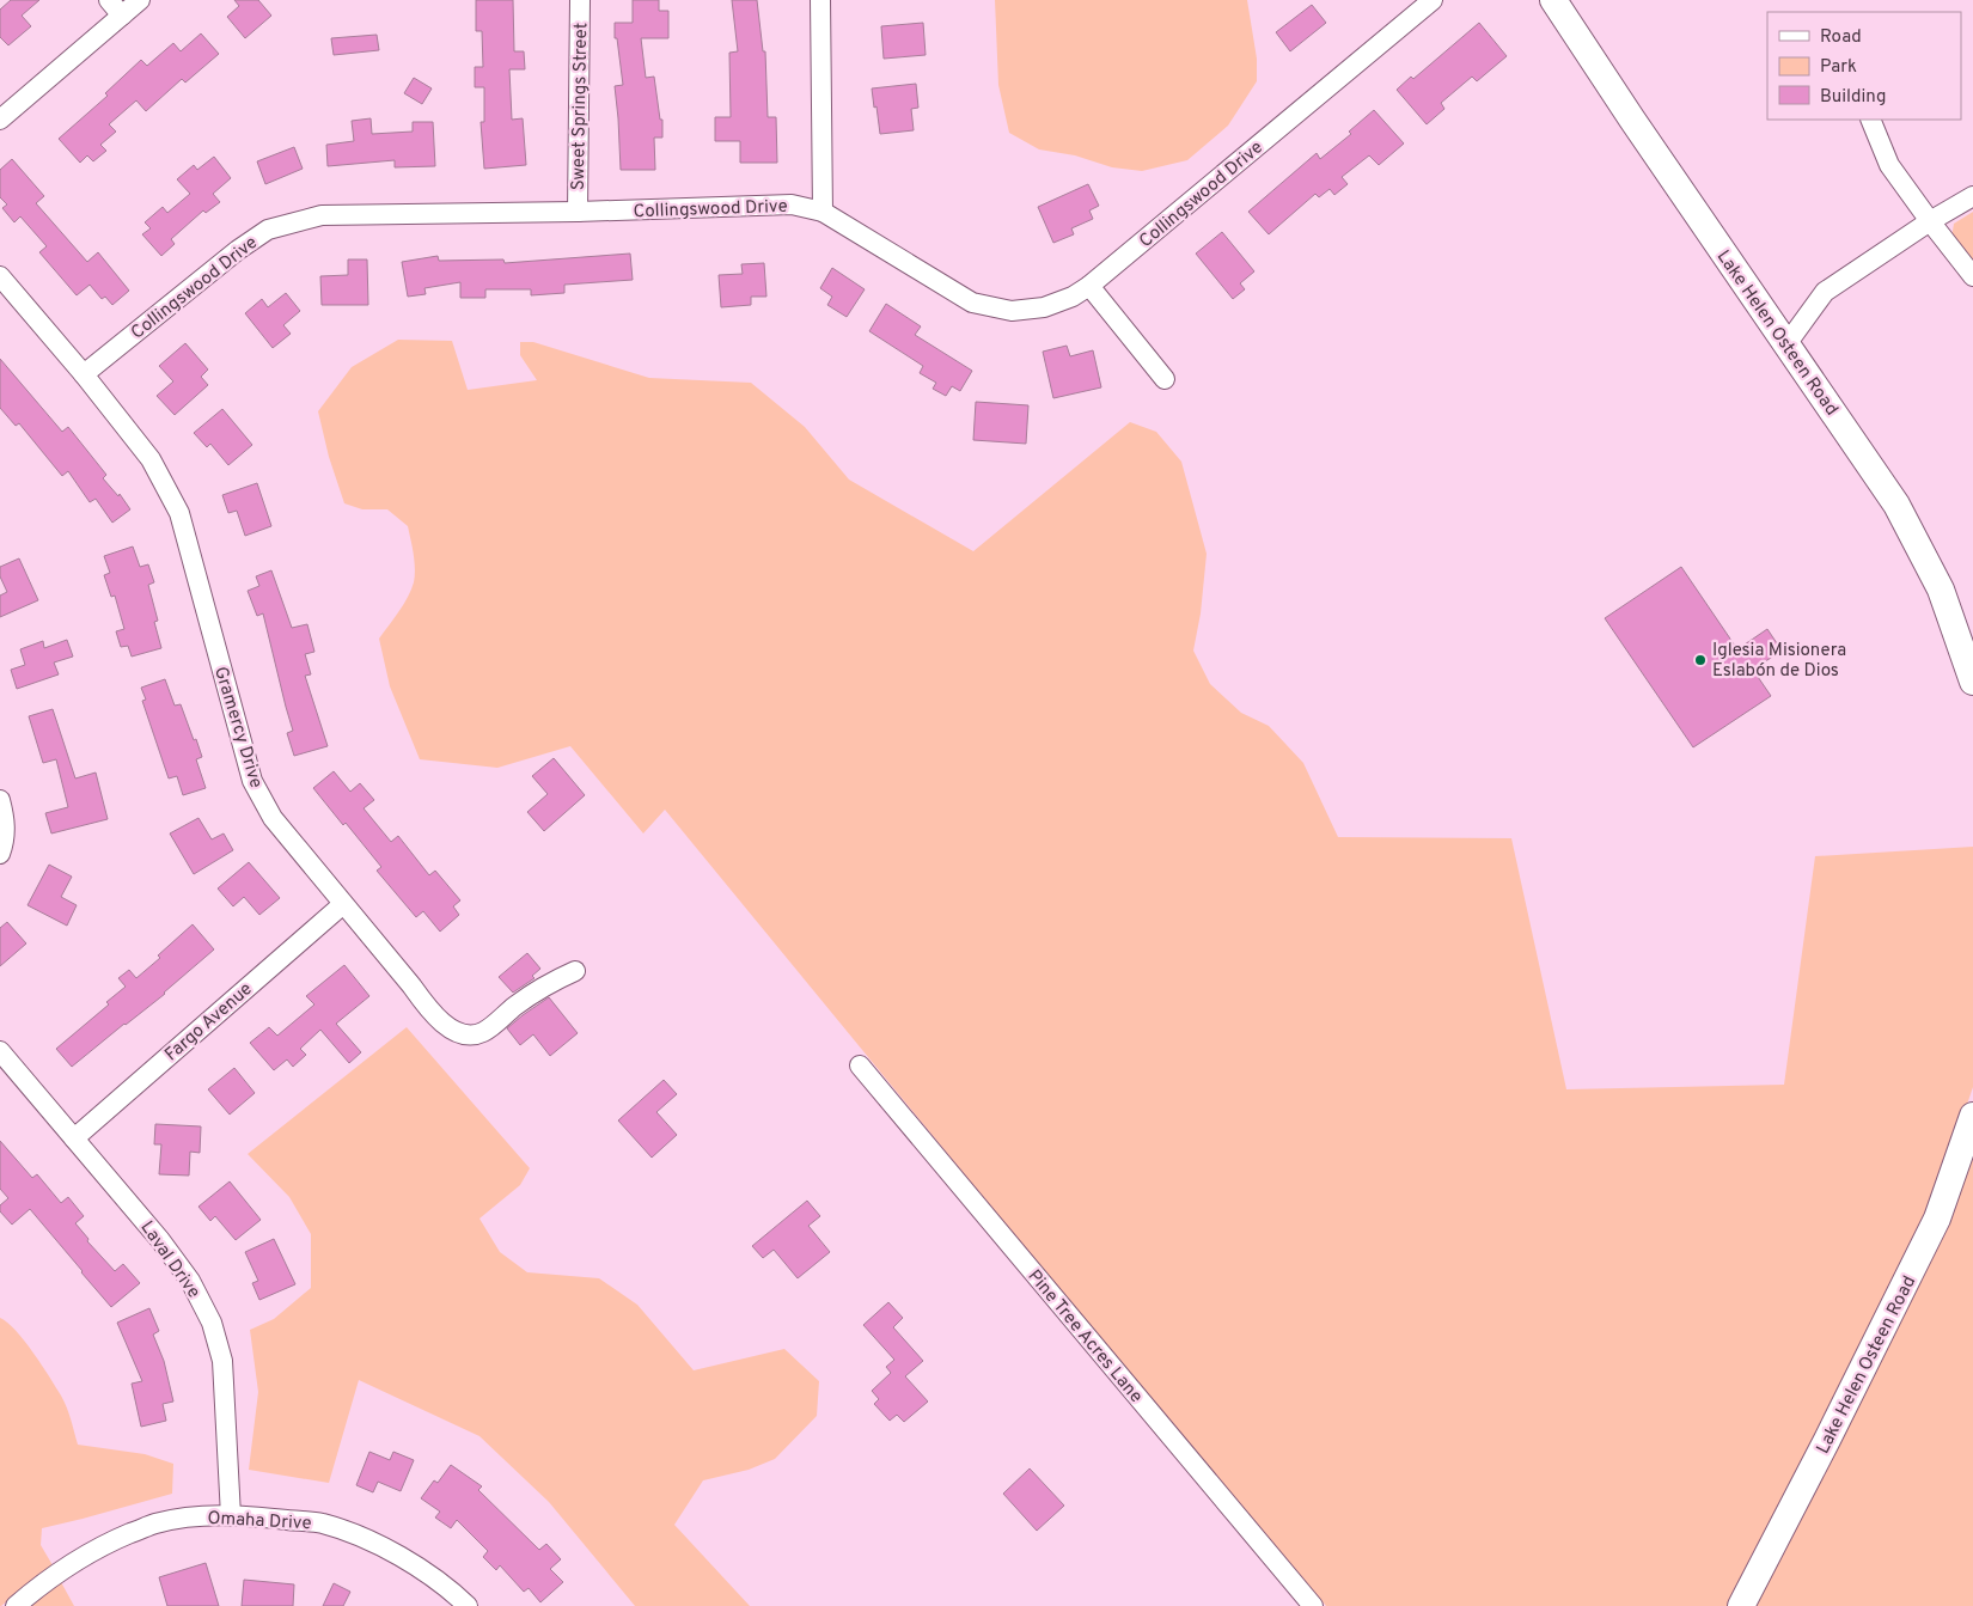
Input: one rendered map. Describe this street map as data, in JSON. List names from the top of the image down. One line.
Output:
{"streets":{"street":["Sweet Springs Street","Collingswood Drive","Lake Helen Osteen Road","Gramercy Drive","Fargo Avenue","Laval Drive","Pine Tree Acres Lane","Omaha Drive"]},"crossings":[["Sweet Springs Street","Collingswood Drive"],["Collingswood Drive","Gramercy Drive"],["Gramercy Drive","Fargo Avenue"],["Fargo Avenue","Laval Drive"],["Laval Drive","Omaha Drive"]],"places":["Iglesia Misionera Eslabón de Dios"],"legend":["Road","Park","Building"]}
